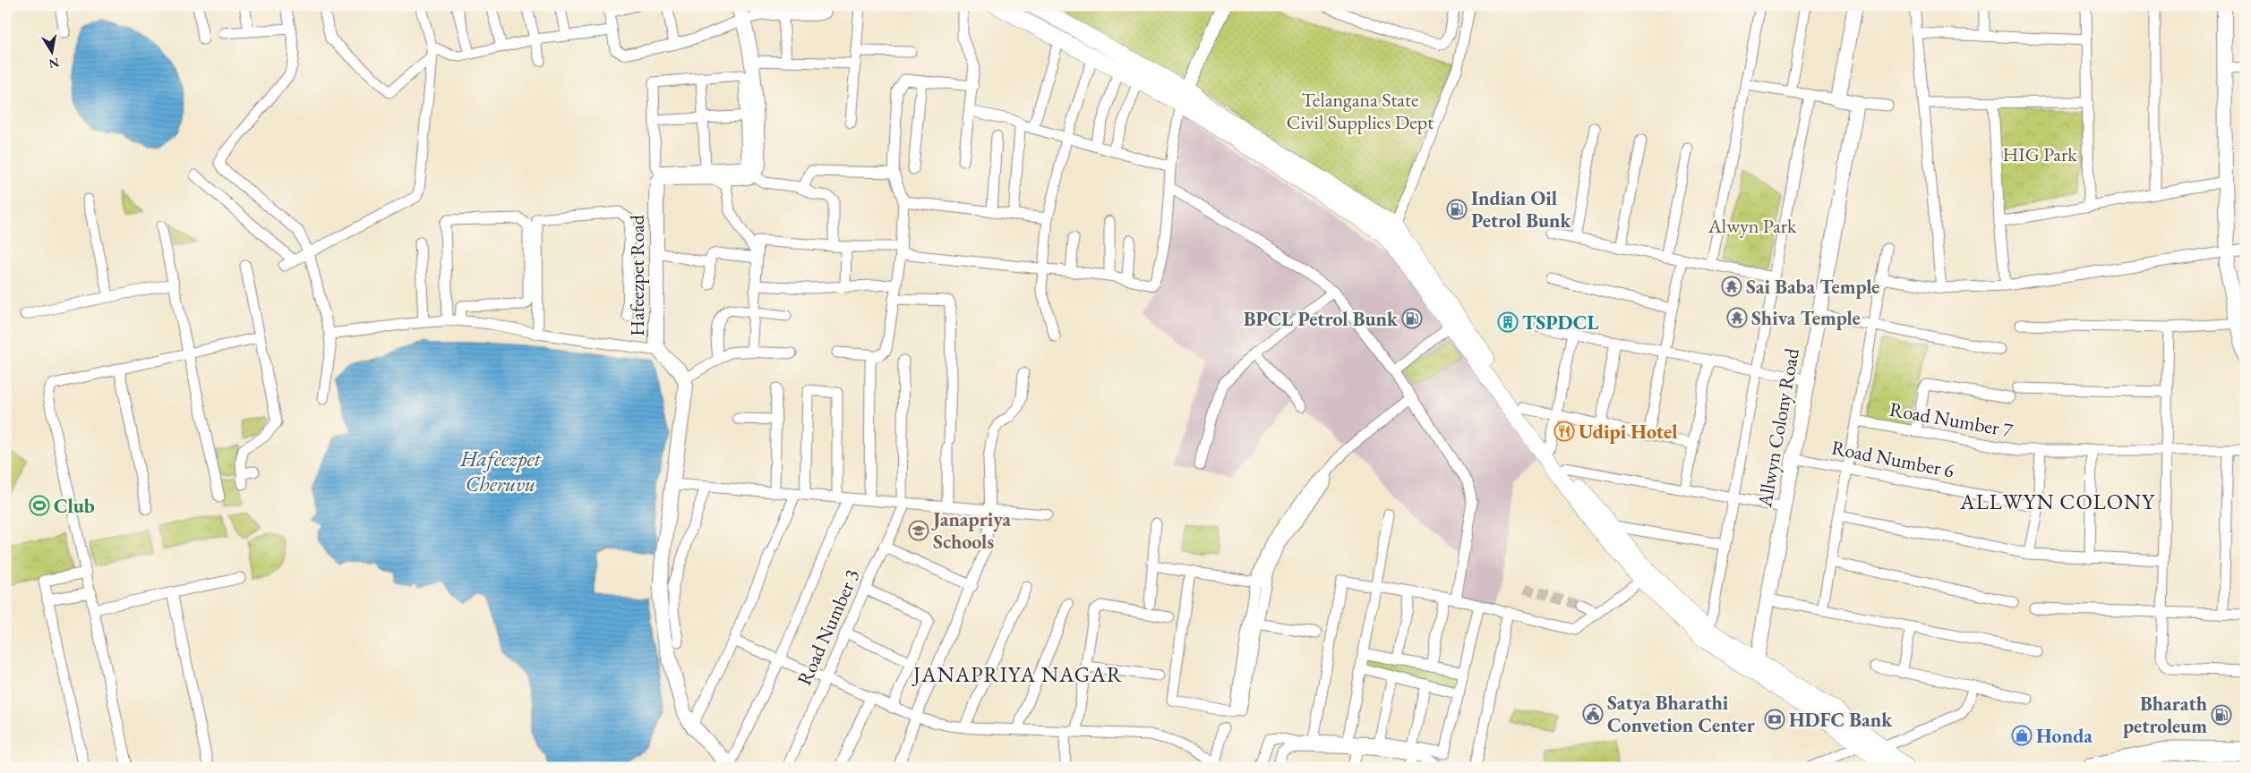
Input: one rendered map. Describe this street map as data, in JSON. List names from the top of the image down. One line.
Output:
{"streets":{"street":["Hafeezpet Road","Road Number 7","Allwyn Colony Road","Road Number 6","Road Number 3"]},"crossings":[["Allwyn Colony Road","Road Number 6"]],"districts":["ALLWYN COLONY","JANAPRIYA NAGAR"],"water":["Hafeezpet Cheruvu"],"parks":["Telangana State Civil Supplies Dept","HIG Park","Alwyn Park"],"places":{"fuel station":["Indian Oil Petrol Bunk","BPCL Petrol Bunk","Bharath petroleum"],"temple":["Sai Baba Temple","Shiva Temple"],"building":["TSPDCL"],"restaurant":["Udipi Hotel"],"sports":["Club"],"school or university":["Janapriya Schools"],"public building":["Satya Bharathi Convetion Center"],"bank":["HDFC Bank"],"shop":["Honda"]},"north":"bottom"}
